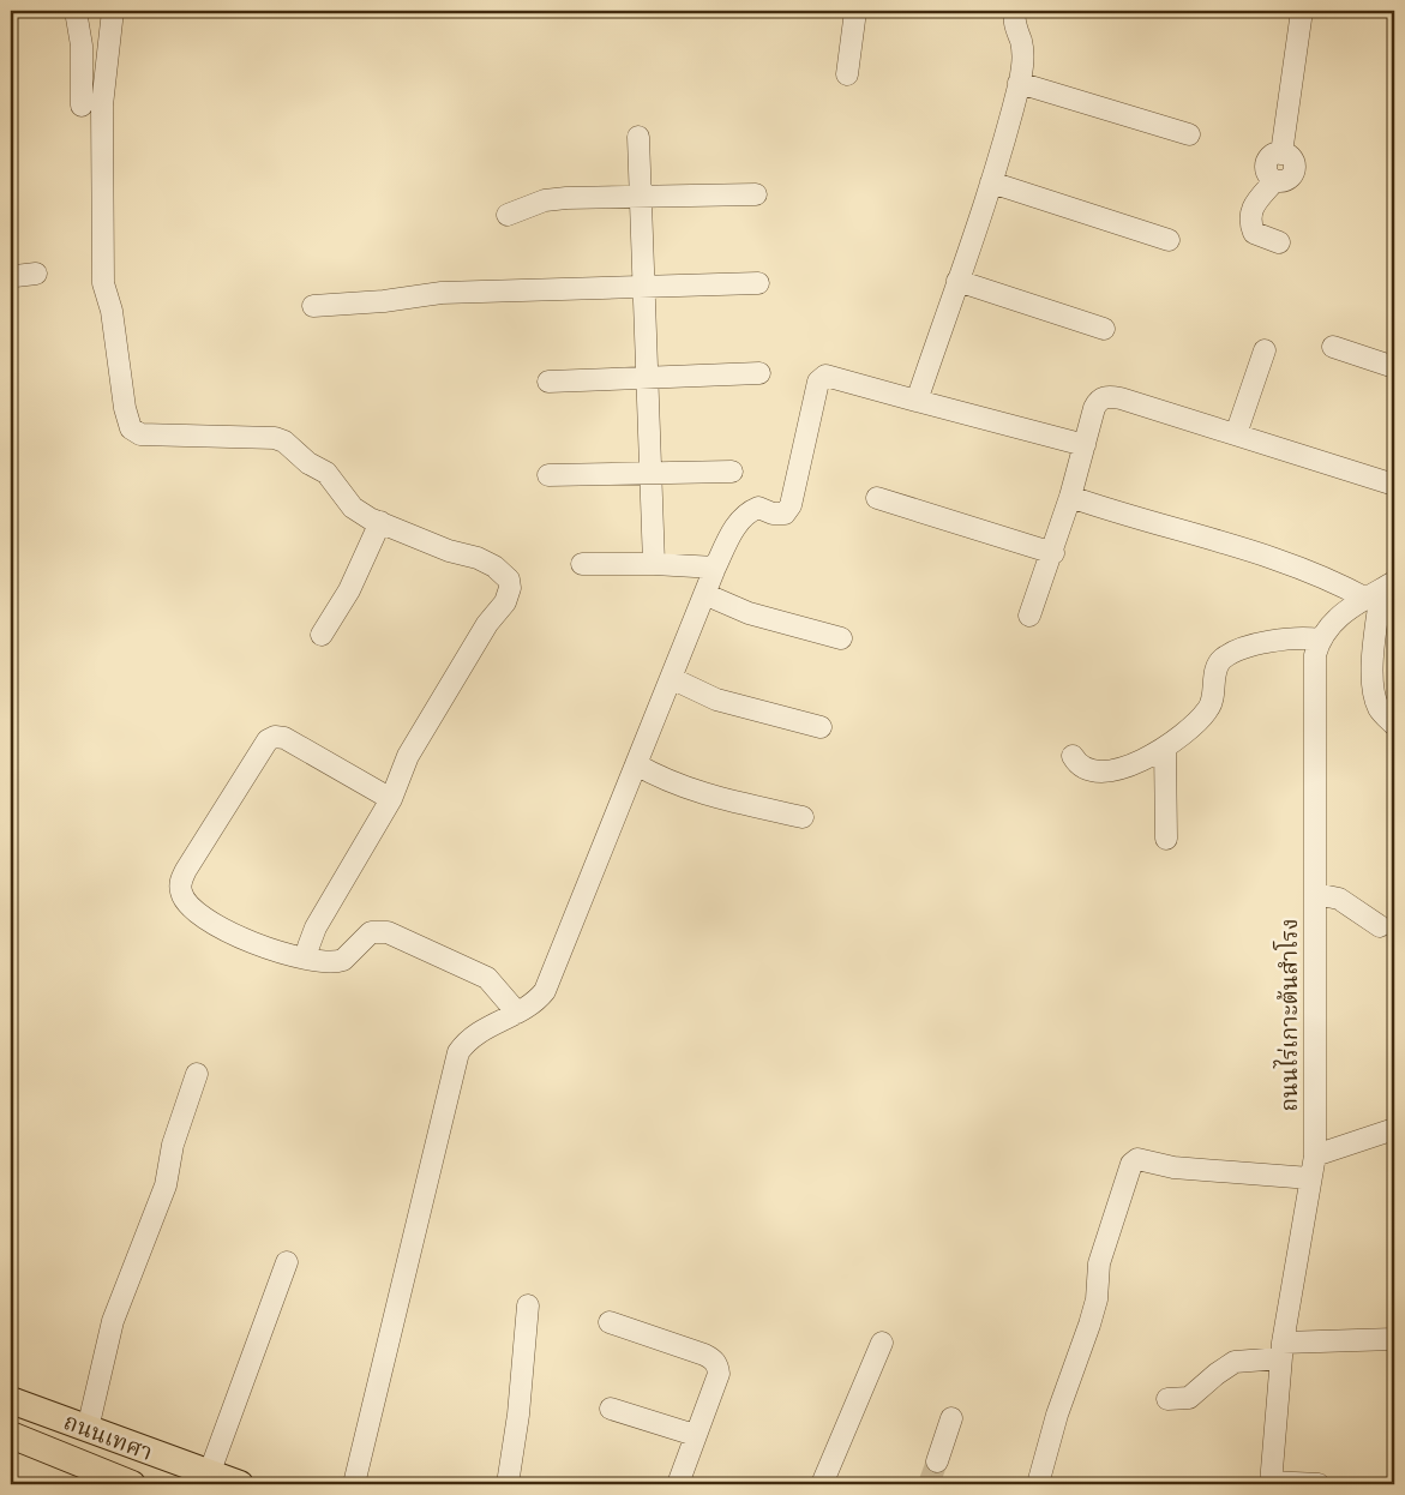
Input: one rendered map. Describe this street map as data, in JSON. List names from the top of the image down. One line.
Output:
{"streets":{"main road":["ถนนเทศา"],"street":["ถนนไร่เกาะต้นสำโรง"]}}
